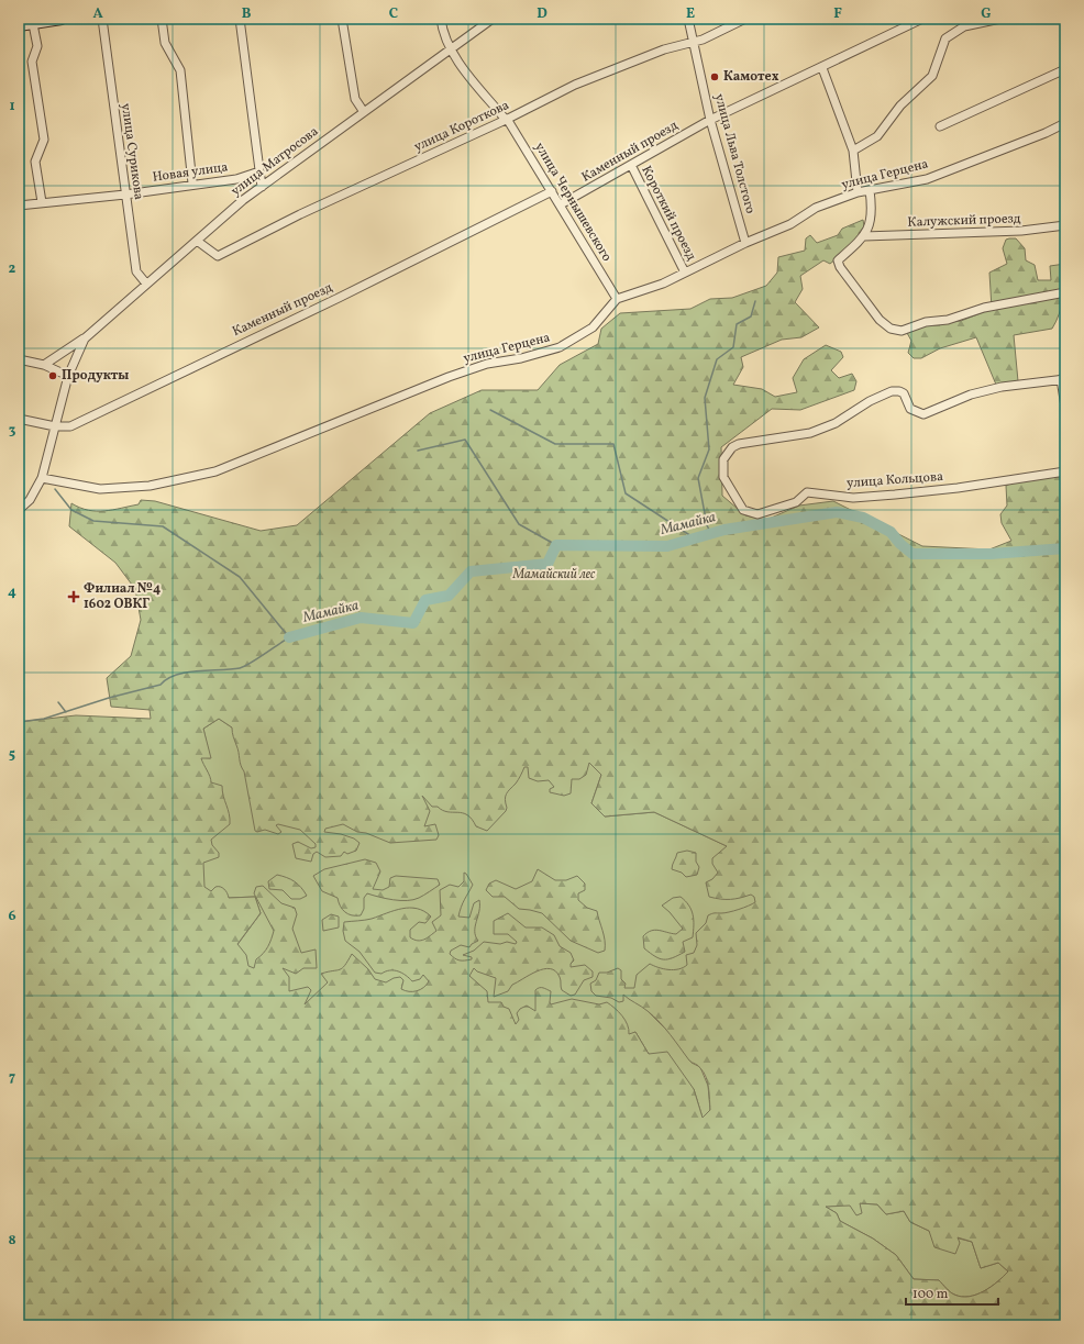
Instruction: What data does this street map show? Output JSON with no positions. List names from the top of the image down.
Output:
{
  "streets": {
    "street": [
      "улица Короткова",
      "улица Сурикова",
      "Каменный проезд",
      "улица Льва Толстого",
      "улица Матросова",
      "Новая улица",
      "улица Герцена",
      "улица Чернышевского",
      "Короткий проезд",
      "Калужский проезд",
      "улица Кольцова"
    ]
  },
  "crossings": [
    ["улица Короткова", "улица Льва Толстого"],
    ["улица Короткова", "улица Матросова"],
    ["улица Короткова", "улица Чернышевского"],
    ["улица Сурикова", "улица Матросова"],
    ["улица Сурикова", "Новая улица"],
    ["Каменный проезд", "улица Льва Толстого"],
    ["Каменный проезд", "улица Матросова"],
    ["Каменный проезд", "улица Чернышевского"],
    ["Каменный проезд", "Короткий проезд"],
    ["улица Льва Толстого", "улица Герцена"],
    ["улица Матросова", "улица Герцена"],
    ["улица Матросова", "улица Чернышевского"],
    ["улица Герцена", "улица Чернышевского"],
    ["улица Герцена", "Короткий проезд"]
  ],
  "water": ["Мамайка"],
  "parks": ["Мамайский лес"],
  "places": {
    "other": ["Камотех", "Продукты"],
    "health": ["Филиал №4 1602 ОВКГ"]
  },
  "scale_bar": "100 m",
  "grid": {
    "columns": [
      "A",
      "B",
      "C",
      "D",
      "E",
      "F",
      "G"
    ],
    "rows": [
      "1",
      "2",
      "3",
      "4",
      "5",
      "6",
      "7",
      "8"
    ]
  }
}
